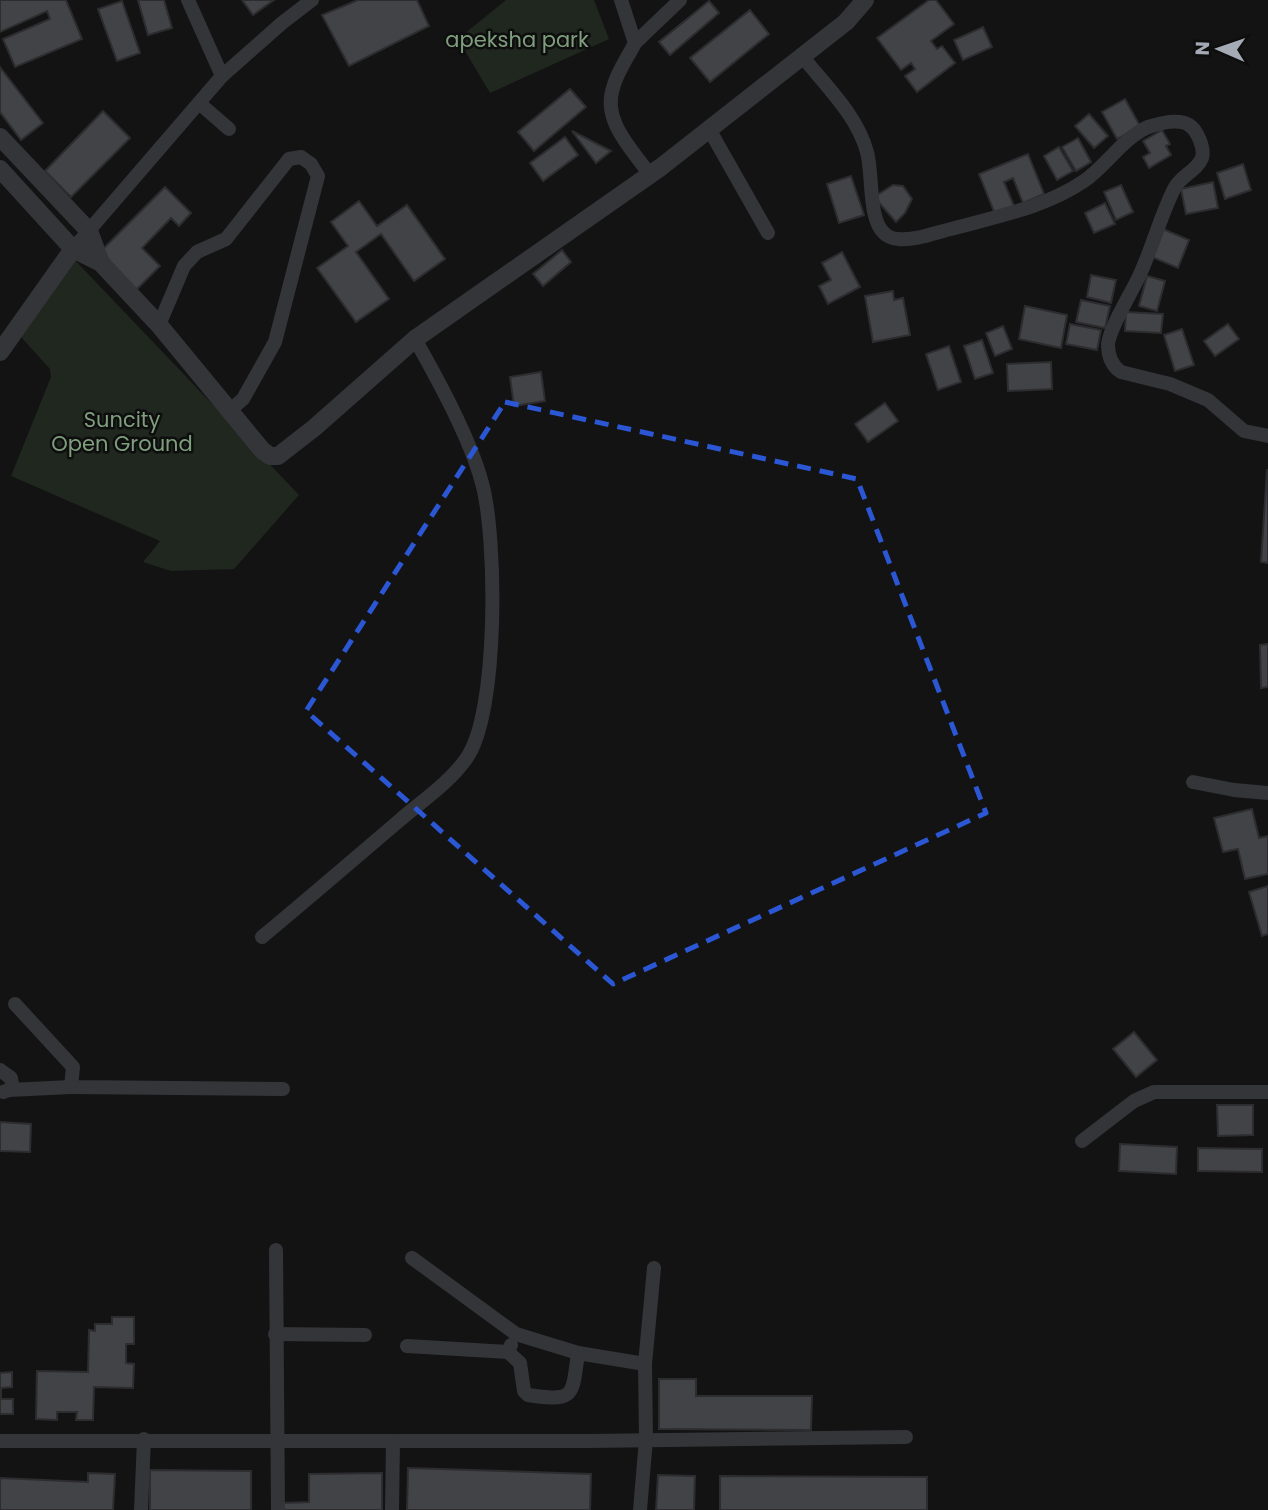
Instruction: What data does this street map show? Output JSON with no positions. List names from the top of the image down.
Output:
{
  "parks": ["apeksha park", "Suncity Open Ground"],
  "north": "left"
}
